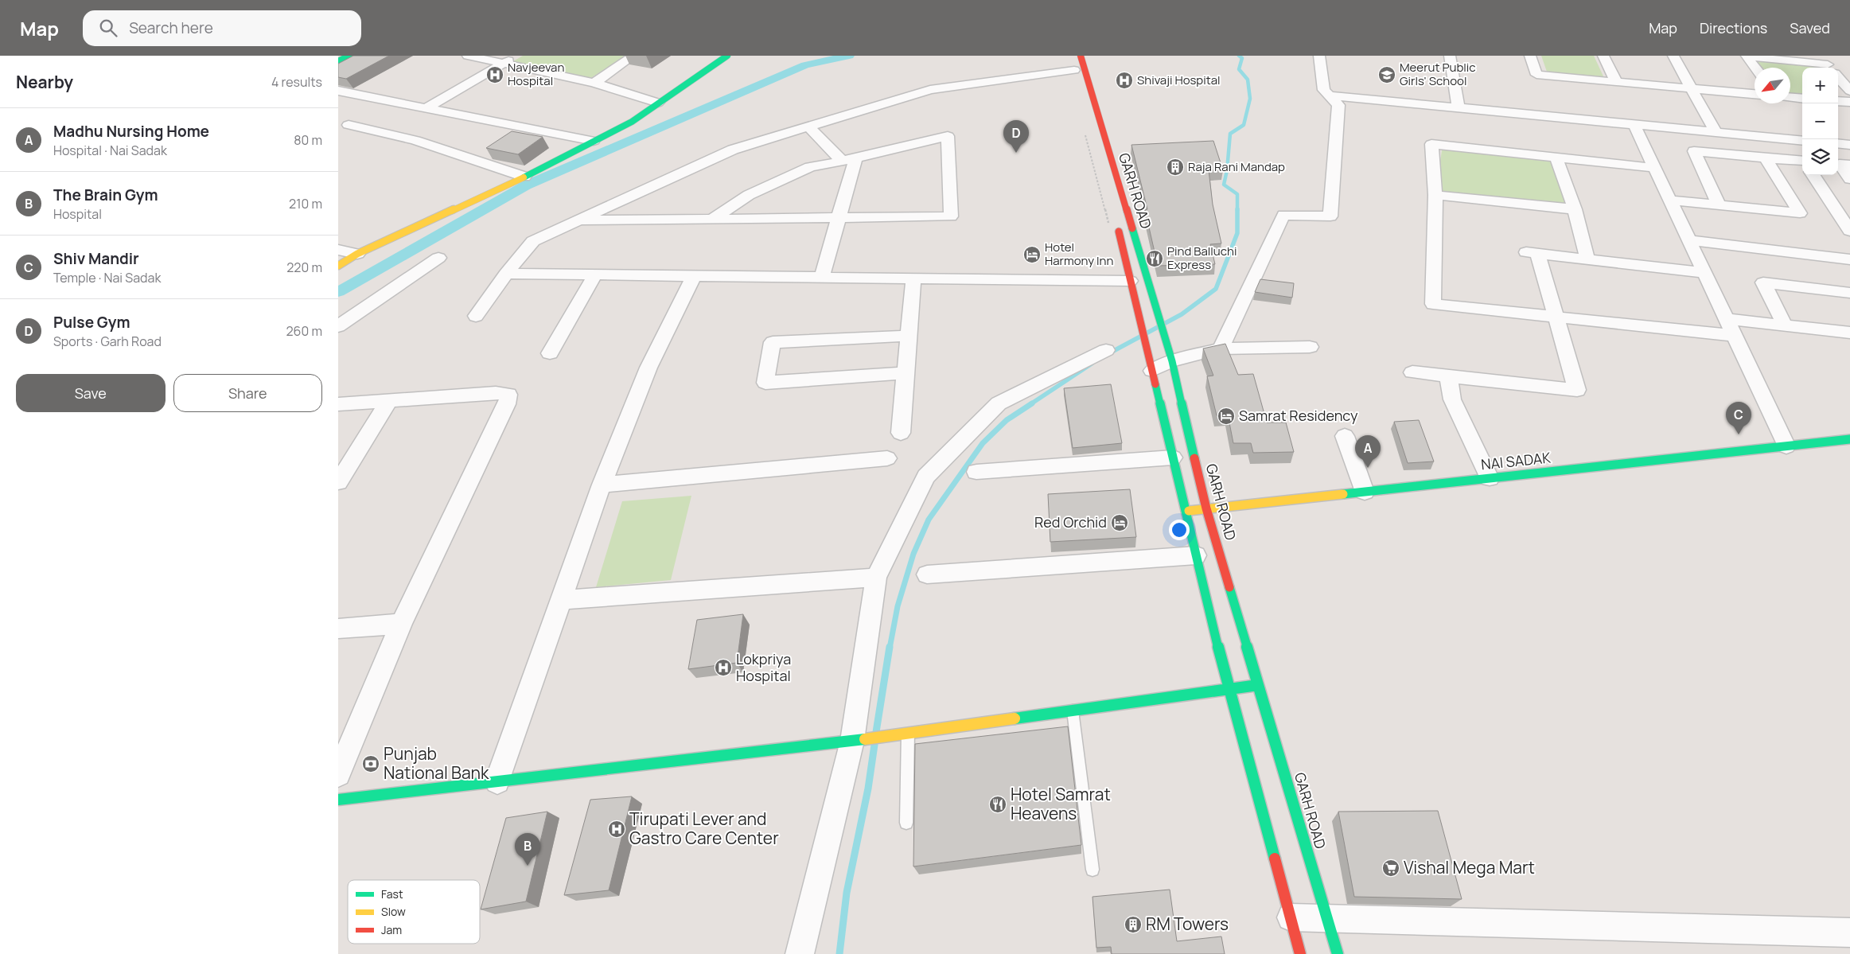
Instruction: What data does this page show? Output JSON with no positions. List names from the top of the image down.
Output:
{
  "streets": {
    "main road": ["GARH ROAD", "NAI SADAK"]
  },
  "crossings": [
    ["GARH ROAD", "NAI SADAK"]
  ],
  "places": {
    "hospital": [
      "Navjeevan Hospital",
      "Shivaji Hospital",
      "Lokpriya Hospital",
      "Tirupati Lever and Gastro Care Center"
    ],
    "school or university": ["Meerut Public Girls' School"],
    "building": ["Raja Rani Mandap", "RM Towers"],
    "hotel": ["Hotel Harmony Inn", "Samrat Residency", "Red Orchid"],
    "restaurant": ["Pind Balluchi Express", "Hotel Samrat Heavens"],
    "bank": ["Punjab National Bank"],
    "supermarket": ["Vishal Mega Mart"]
  },
  "legend": ["Fast", "Slow", "Jam"],
  "north": "bottom left",
  "page": {
    "header": "Map",
    "search": "Search here",
    "nav": ["Map", "Directions", "Saved"],
    "heading": ["Nearby", "4 results"],
    "map_buttons": ["+", "−"],
    "list": [
      {
        "mark": "A",
        "name": "Madhu Nursing Home",
        "note": "Hospital · Nai Sadak",
        "value": "80 m"
      },
      {
        "mark": "B",
        "name": "The Brain Gym",
        "note": "Hospital",
        "value": "210 m"
      },
      {
        "mark": "C",
        "name": "Shiv Mandir",
        "note": "Temple · Nai Sadak",
        "value": "220 m"
      },
      {
        "mark": "D",
        "name": "Pulse Gym",
        "note": "Sports · Garh Road",
        "value": "260 m"
      }
    ],
    "pins": [
      "D",
      "C",
      "A",
      "B"
    ],
    "buttons": ["Save", "Share"]
  }
}
